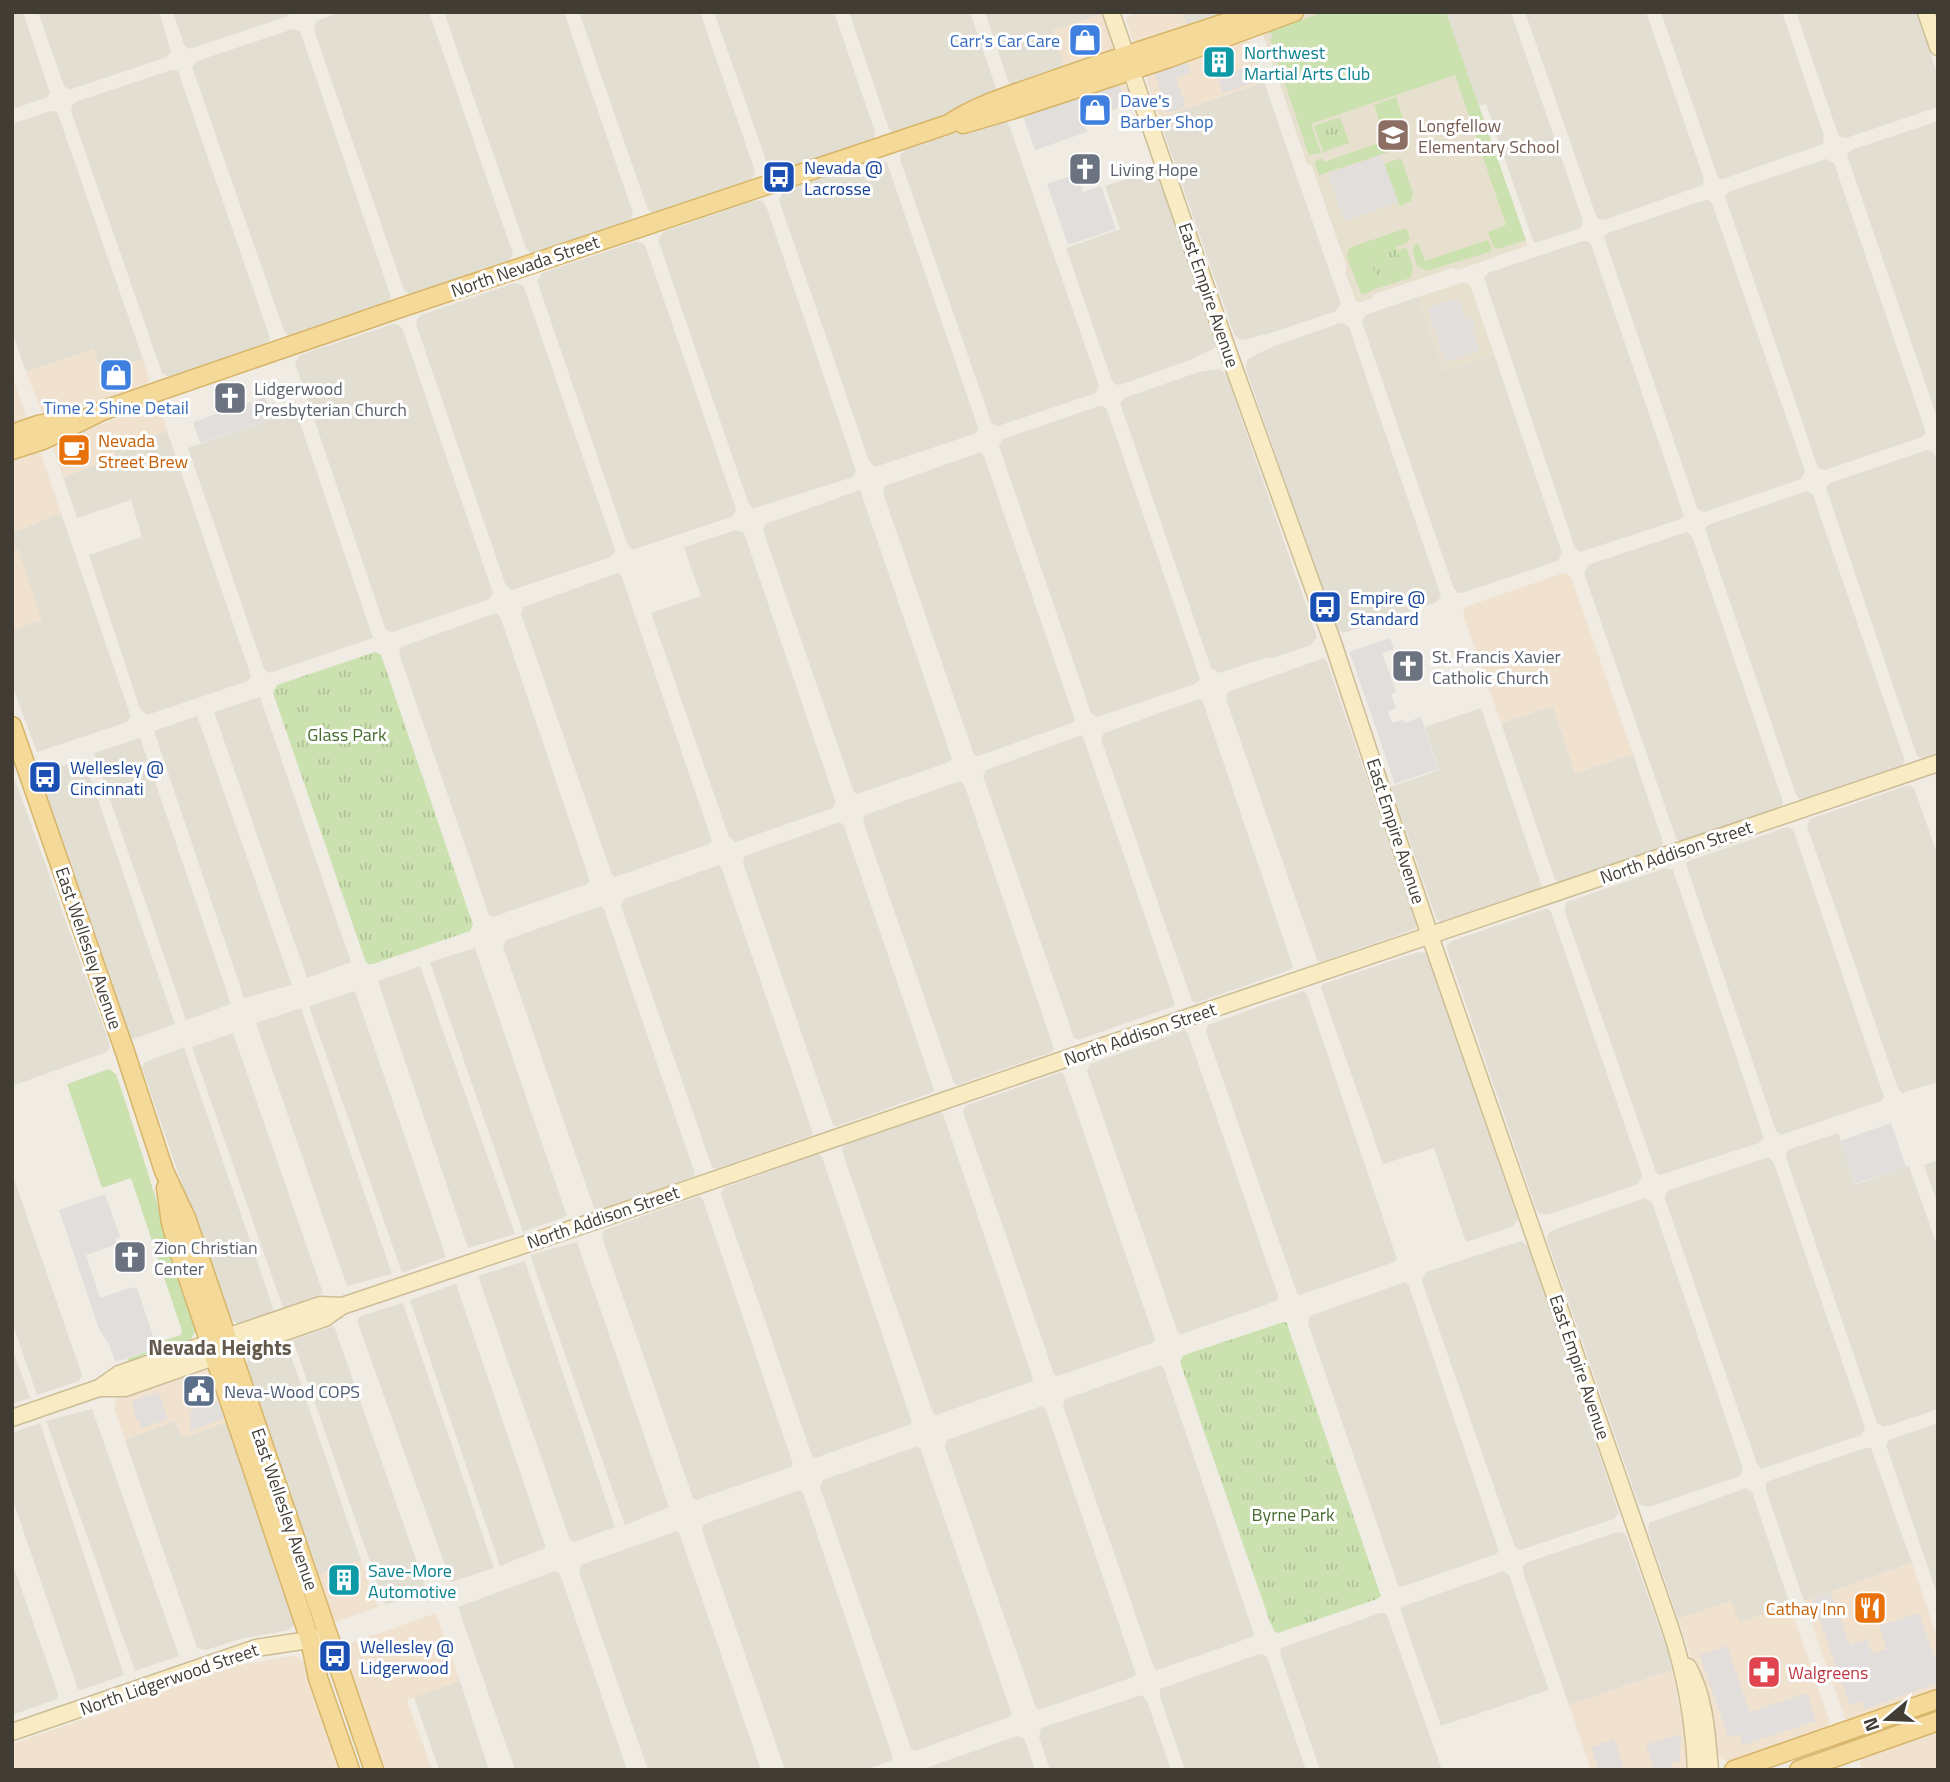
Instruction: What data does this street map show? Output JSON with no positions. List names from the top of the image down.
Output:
{
  "streets": {
    "main road": ["North Nevada Street", "East Wellesley Avenue"],
    "street": ["East Empire Avenue", "North Addison Street", "North Lidgerwood Street"]
  },
  "crossings": [
    ["North Nevada Street", "East Empire Avenue"],
    ["East Empire Avenue", "North Addison Street"],
    ["North Addison Street", "East Wellesley Avenue"],
    ["East Wellesley Avenue", "North Lidgerwood Street"]
  ],
  "districts": ["Nevada Heights"],
  "parks": ["Glass Park", "Byrne Park"],
  "places": {
    "shop": ["Carr's Car Care", "Dave's Barber Shop", "Time 2 Shine Detail"],
    "building": ["Northwest Martial Arts Club", "Save-More Automotive"],
    "school or university": ["Longfellow Elementary School"],
    "church": [
      "Living Hope",
      "Lidgerwood Presbyterian Church",
      "St. Francis Xavier Catholic Church",
      "Zion Christian Center"
    ],
    "bus stop": [
      "Nevada @ Lacrosse",
      "Empire @ Standard",
      "Wellesley @ Cincinnati",
      "Wellesley @ Lidgerwood"
    ],
    "cafe": ["Nevada Street Brew"],
    "public building": ["Neva-Wood COPS"],
    "restaurant": ["Cathay Inn"],
    "pharmacy": ["Walgreens"]
  },
  "north": "left"
}
